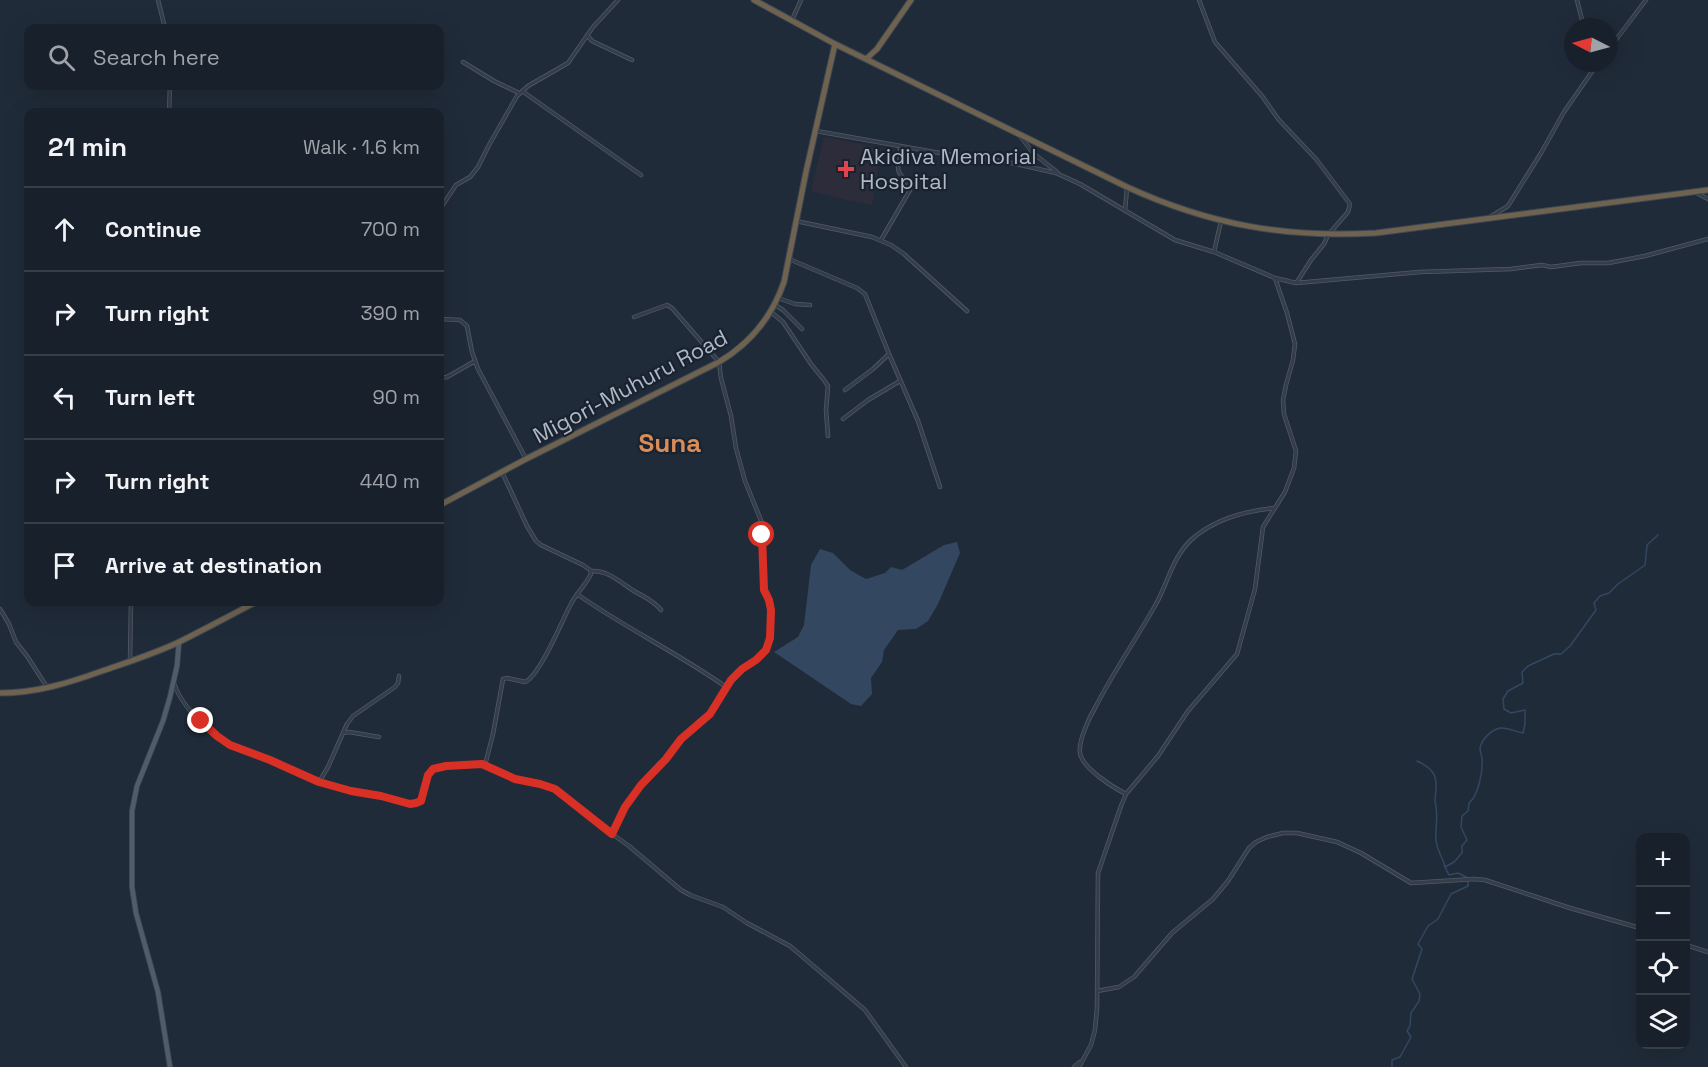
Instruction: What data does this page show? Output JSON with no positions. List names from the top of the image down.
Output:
{
  "streets": {
    "highway": ["Migori-Muhuru Road"]
  },
  "districts": ["Suna"],
  "places": {
    "health": ["Akidiva Memorial Hospital"]
  },
  "north": "left",
  "page": {
    "search": "Search here",
    "heading": ["21 min", "Walk · 1.6 km"],
    "list": [
      ["Continue", "700 m"],
      ["Turn right", "390 m"],
      ["Turn left", "90 m"],
      ["Turn right", "440 m"],
      "Arrive at destination"
    ],
    "map_buttons": ["+", "−"]
  }
}
